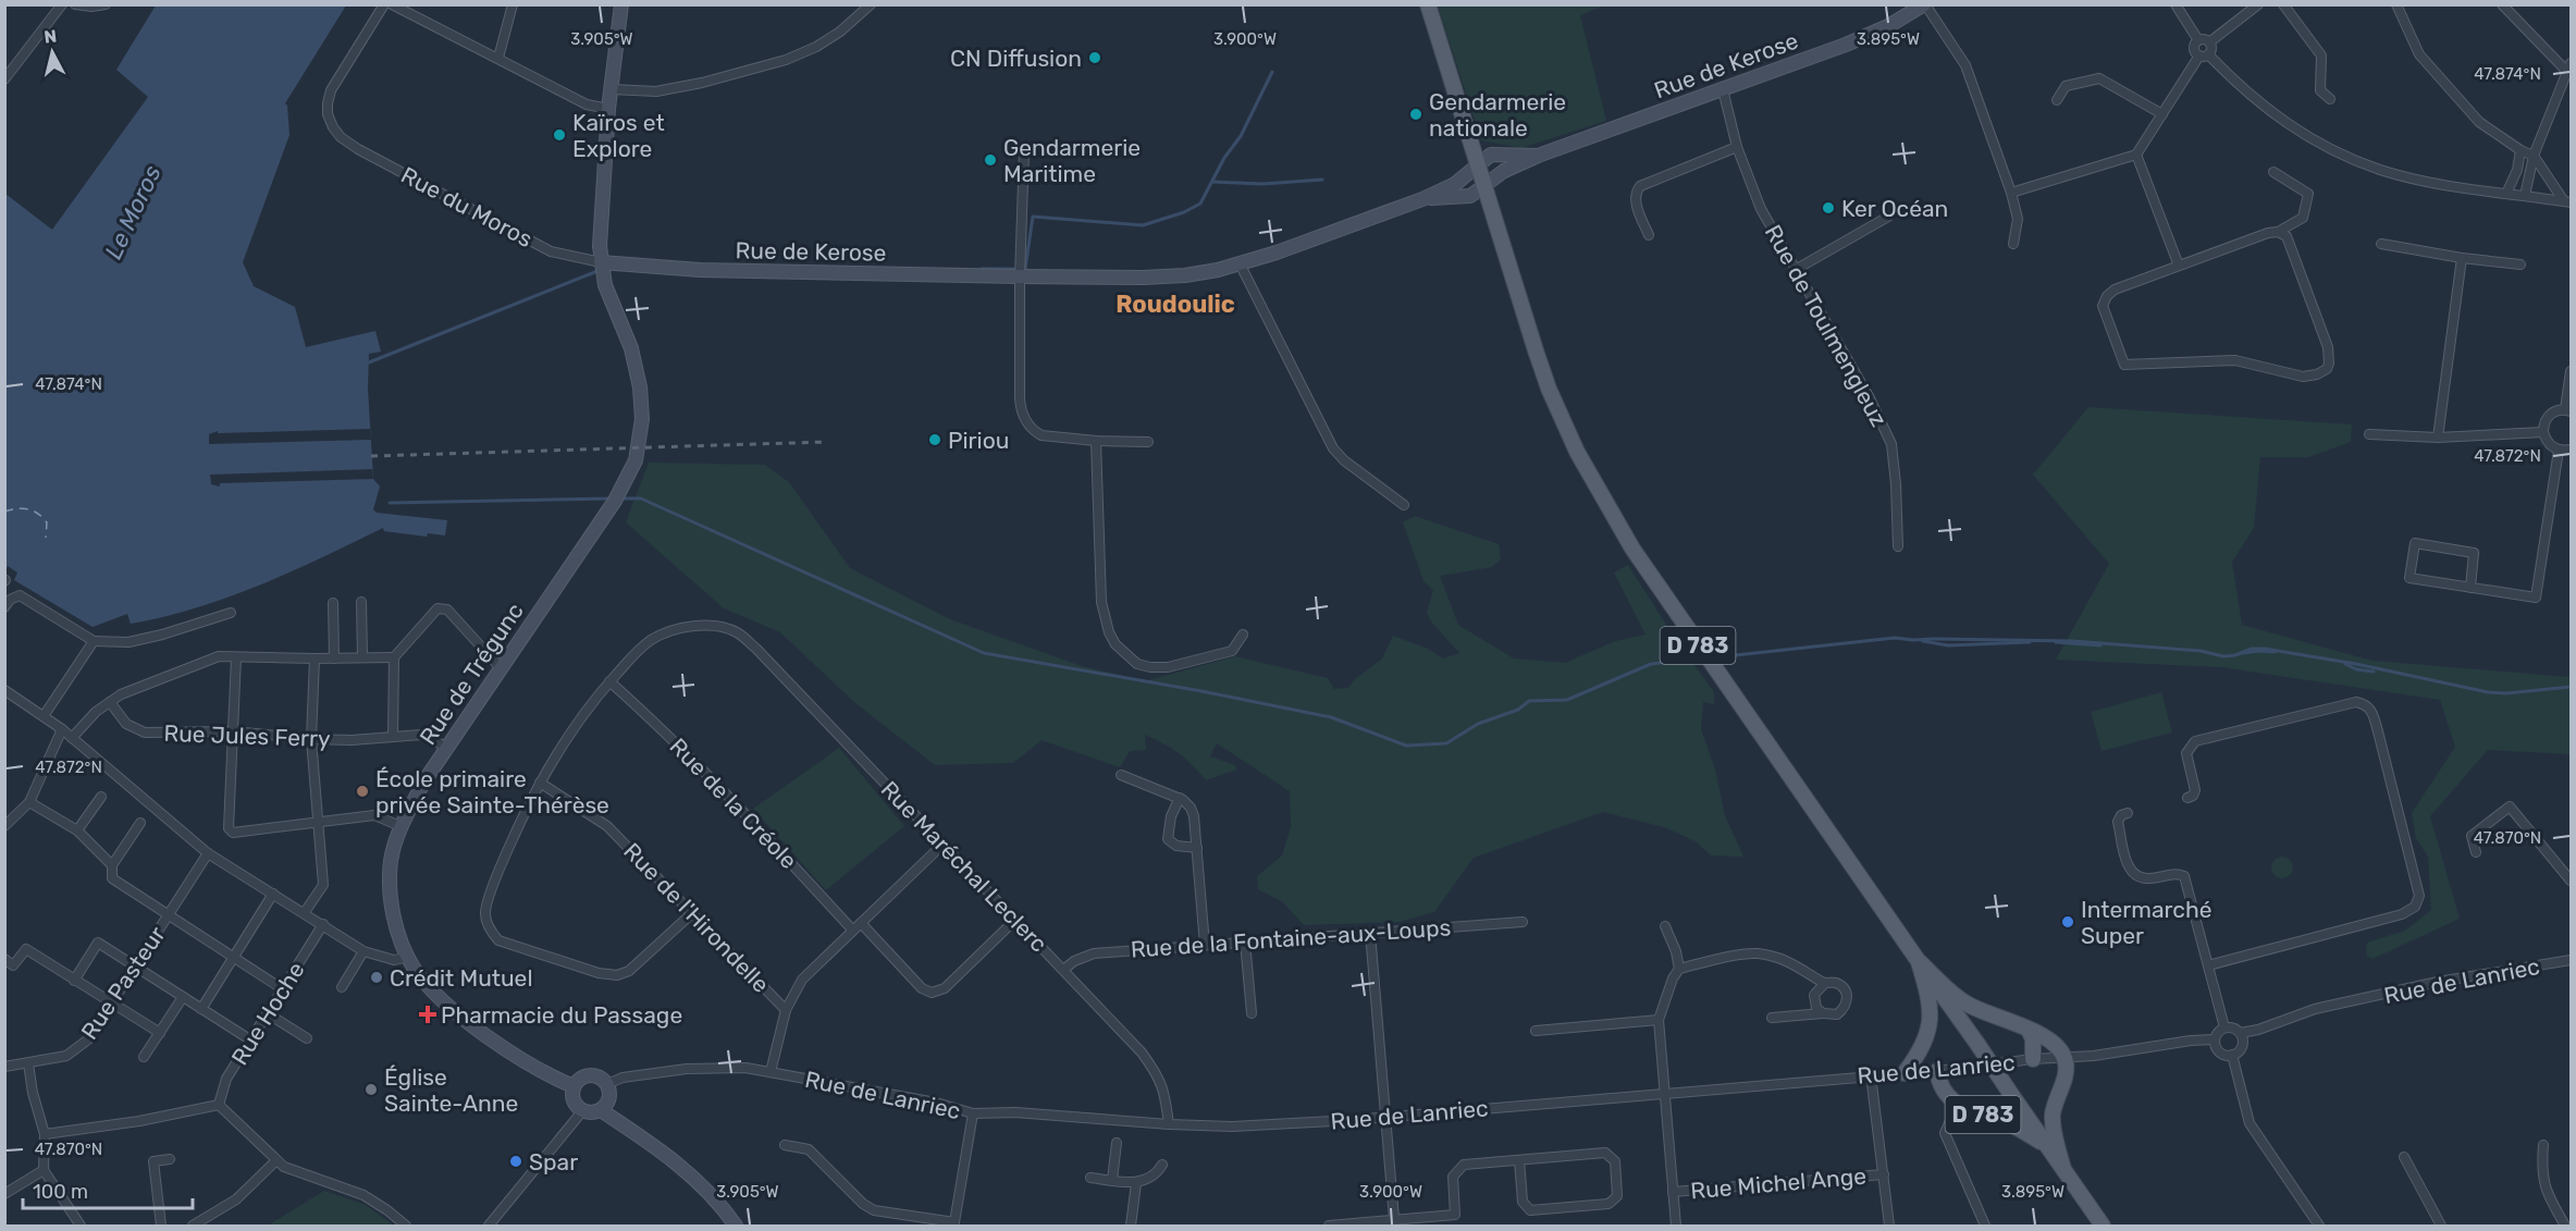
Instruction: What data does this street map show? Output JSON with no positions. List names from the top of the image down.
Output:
{
  "streets": {
    "main road": ["Rue de Kerose", "D 783", "Rue de Trégunc"],
    "street": [
      "Rue du Moros",
      "Rue de Toulmengleuz",
      "Rue Jules Ferry",
      "Rue de la Créole",
      "Rue Maréchal Leclerc",
      "Rue de l'Hirondelle",
      "Rue de la Fontaine-aux-Loups",
      "Rue de Lanriec",
      "Rue Pasteur",
      "Rue Hoche",
      "Rue Michel Ange"
    ]
  },
  "crossings": [
    ["Rue de Kerose", "Rue du Moros"],
    ["Rue de Kerose", "Rue de Toulmengleuz"],
    ["Rue de Kerose", "D 783"],
    ["Rue de Kerose", "Rue de Trégunc"],
    ["Rue du Moros", "Rue de Trégunc"],
    ["D 783", "Rue de Lanriec"],
    ["Rue de Trégunc", "Rue Jules Ferry"],
    ["Rue de Trégunc", "Rue de Lanriec"],
    ["Rue de la Créole", "Rue Maréchal Leclerc"],
    ["Rue Maréchal Leclerc", "Rue de la Fontaine-aux-Loups"],
    ["Rue Maréchal Leclerc", "Rue de Lanriec"]
  ],
  "districts": ["Roudoulic"],
  "water": ["Le Moros"],
  "places": {
    "other": [
      "CN Diffusion",
      "Gendarmerie nationale",
      "Kaïros et Explore",
      "Gendarmerie Maritime",
      "Ker Océan",
      "Piriou",
      "École primaire privée Sainte-Thérèse",
      "Intermarché Super",
      "Crédit Mutuel",
      "Église Sainte-Anne",
      "Spar"
    ],
    "health": ["Pharmacie du Passage"]
  },
  "scale_bar": "100 m",
  "north": "top",
  "coordinates": [
    "3.905°W",
    "3.900°W",
    "3.895°W",
    "47.874°N",
    "47.872°N",
    "47.870°N"
  ]
}
